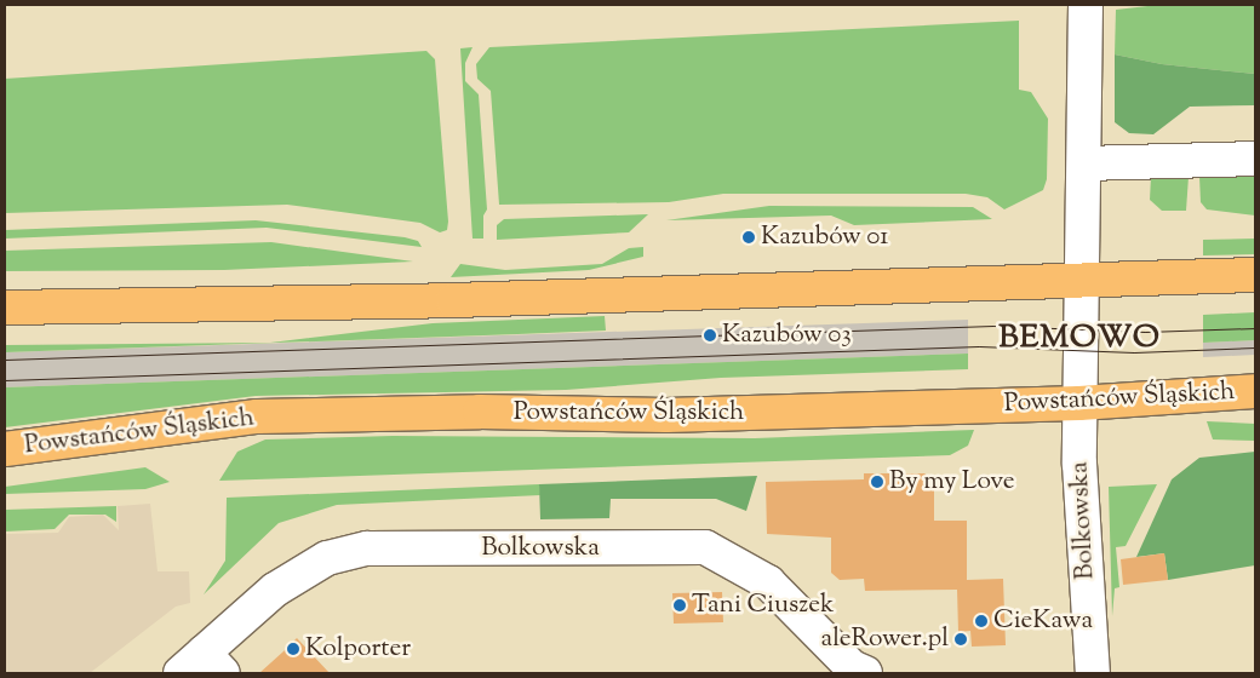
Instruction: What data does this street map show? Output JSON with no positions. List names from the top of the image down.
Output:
{
  "streets": {
    "main road": ["Powstańców Śląskich"],
    "street": ["Bolkowska"]
  },
  "crossings": [
    ["Powstańców Śląskich", "Bolkowska"]
  ],
  "districts": ["BEMOWO"],
  "places": [
    "Kazubów 01",
    "Kazubów 03",
    "By my Love",
    "Tani Ciuszek",
    "CieKawa",
    "aleRower.pl",
    "Kolporter"
  ]
}
